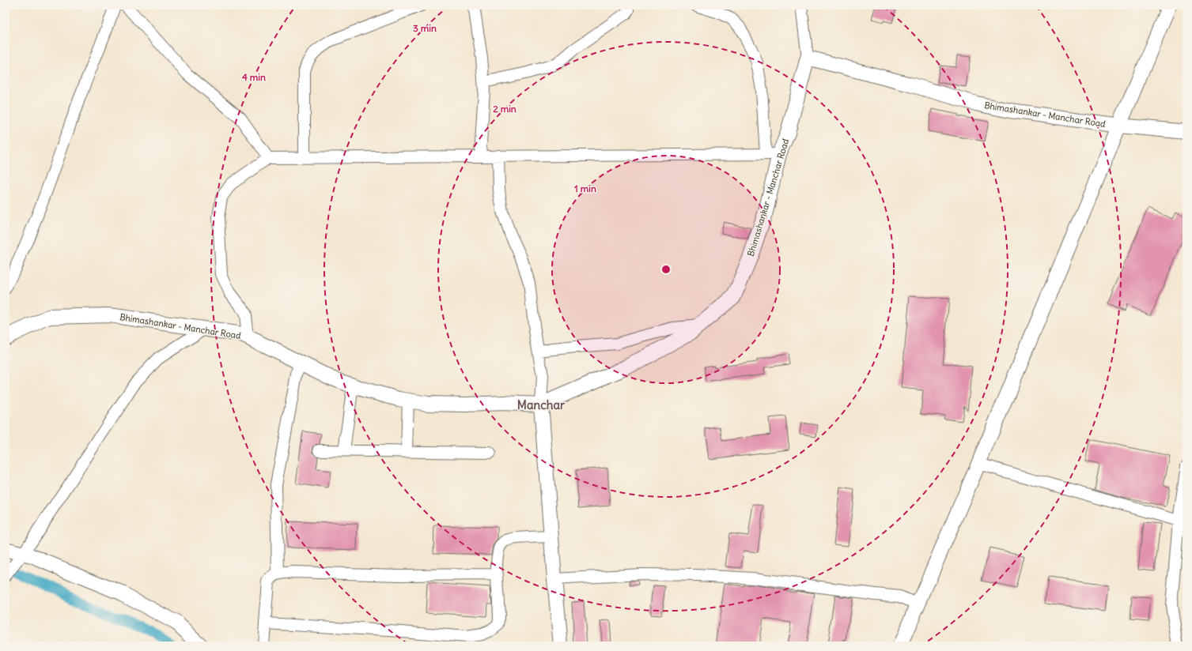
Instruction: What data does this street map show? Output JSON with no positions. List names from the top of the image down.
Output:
{
  "streets": {
    "main road": ["Bhimashankar - Manchar Road"]
  },
  "districts": ["Manchar"],
  "rings": [
    "3 min",
    "4 min",
    "2 min",
    "1 min"
  ]
}
